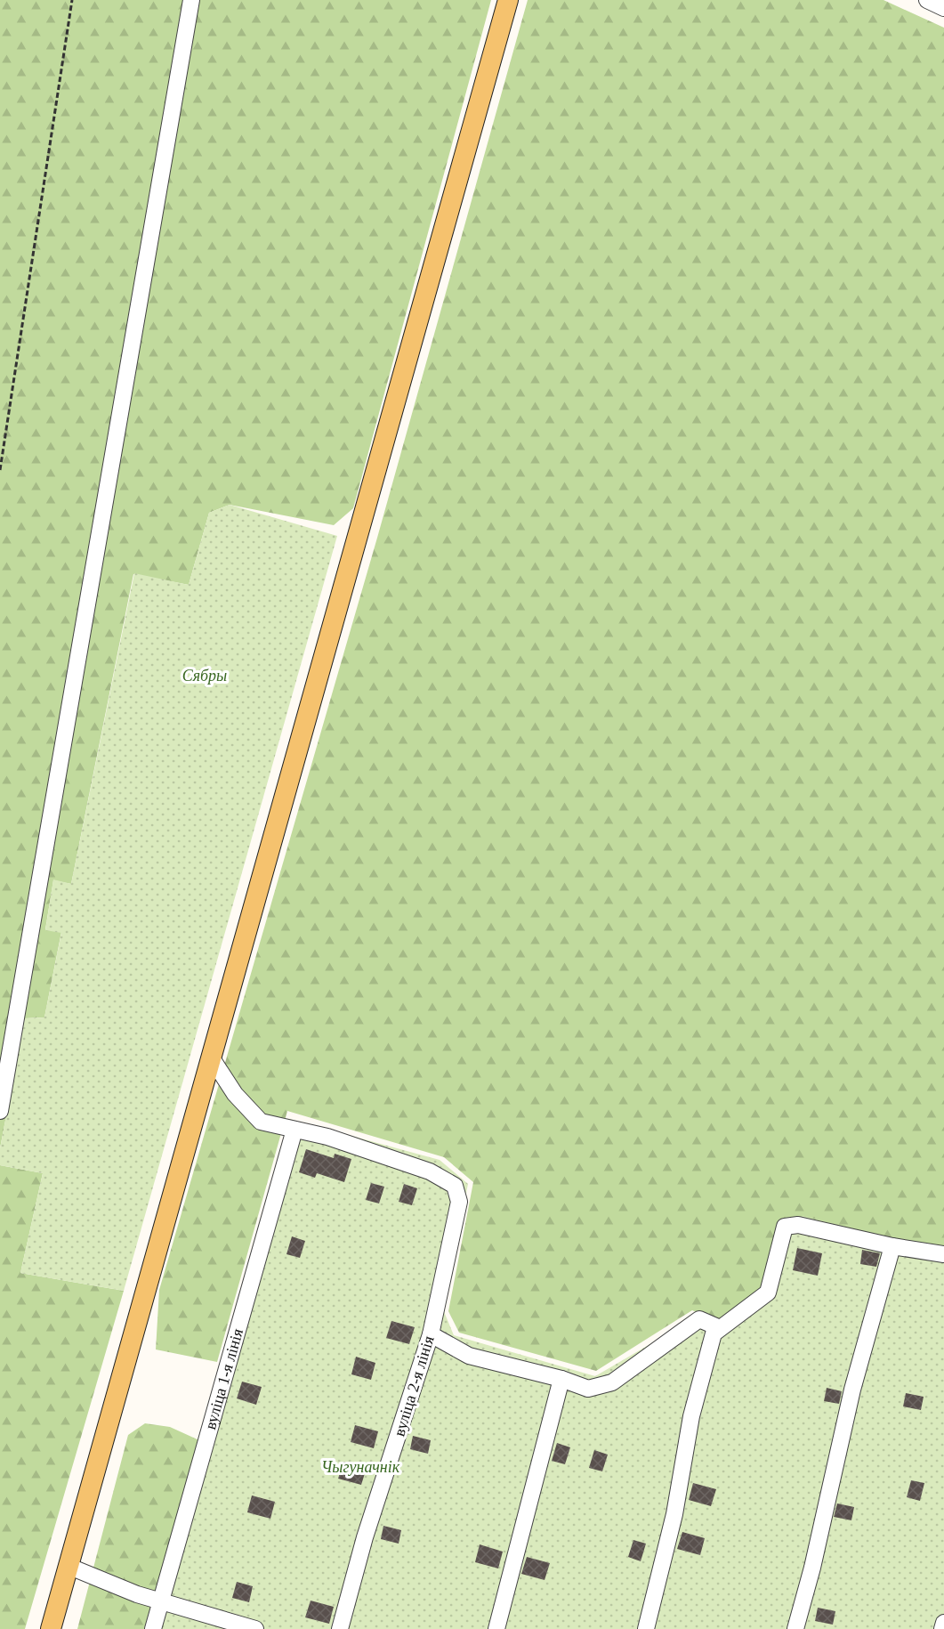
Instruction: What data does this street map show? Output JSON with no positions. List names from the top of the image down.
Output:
{
  "streets": {
    "street": ["вуліца 1-я лінія", "вуліца 2-я лінія"]
  },
  "crossings": [
    ["вуліца 1-я лінія", "вуліца 2-я лінія"]
  ],
  "parks": ["Сябры", "Чыгуначнік"]
}
